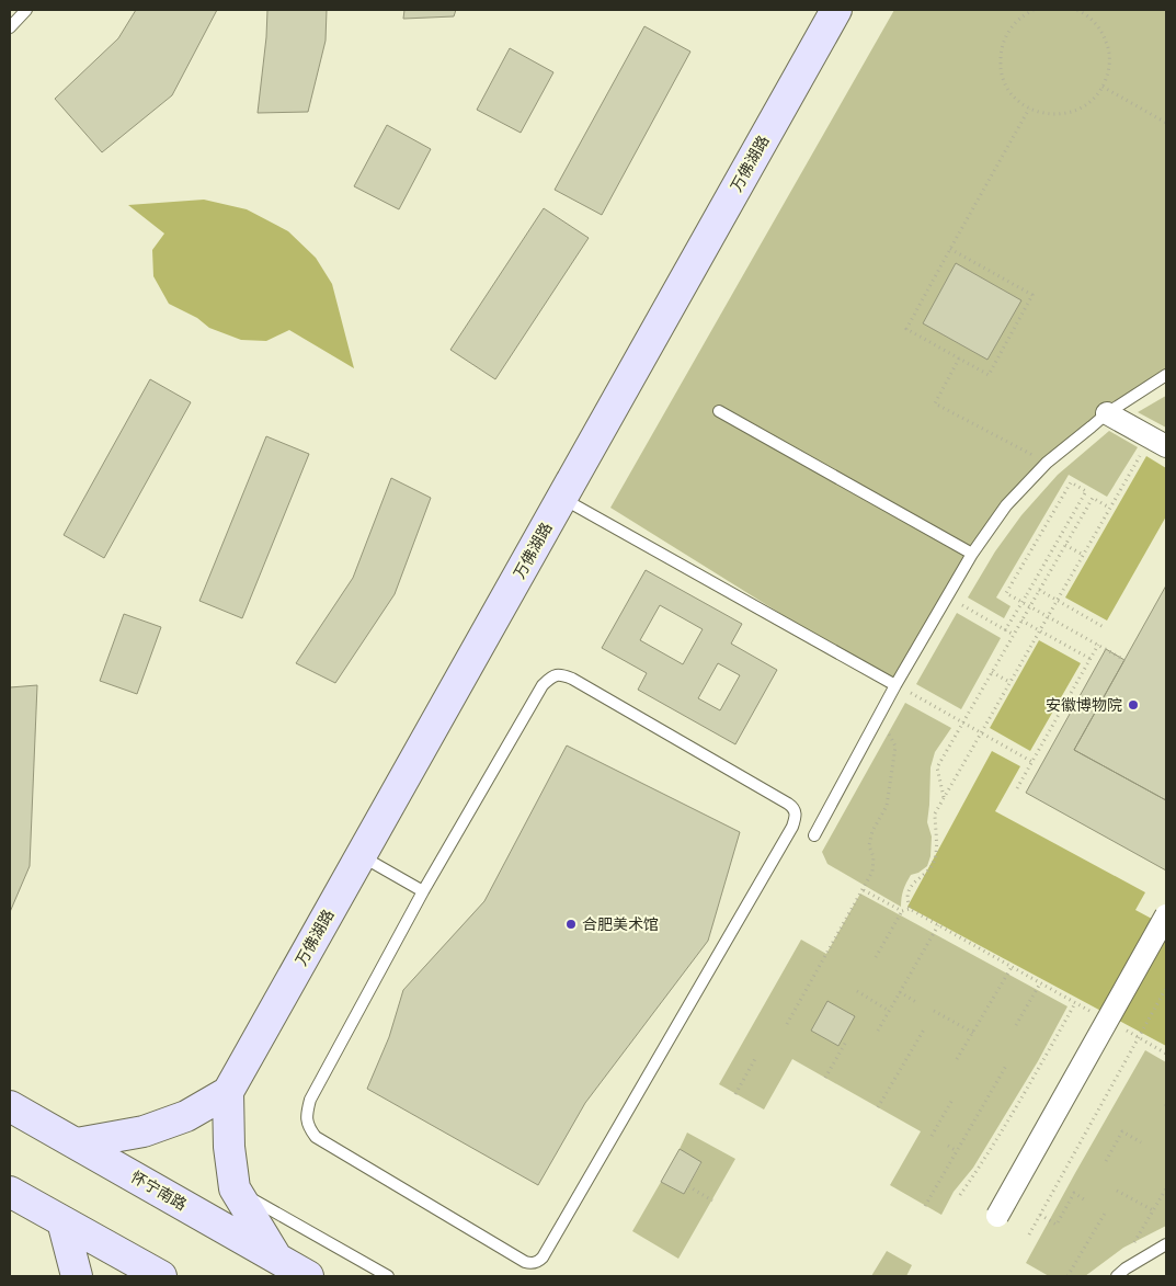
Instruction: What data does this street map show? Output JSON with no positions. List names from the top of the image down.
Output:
{
  "streets": {
    "street": ["万佛湖路", "怀宁南路"]
  },
  "places": ["安徽博物院", "合肥美术馆"]
}
